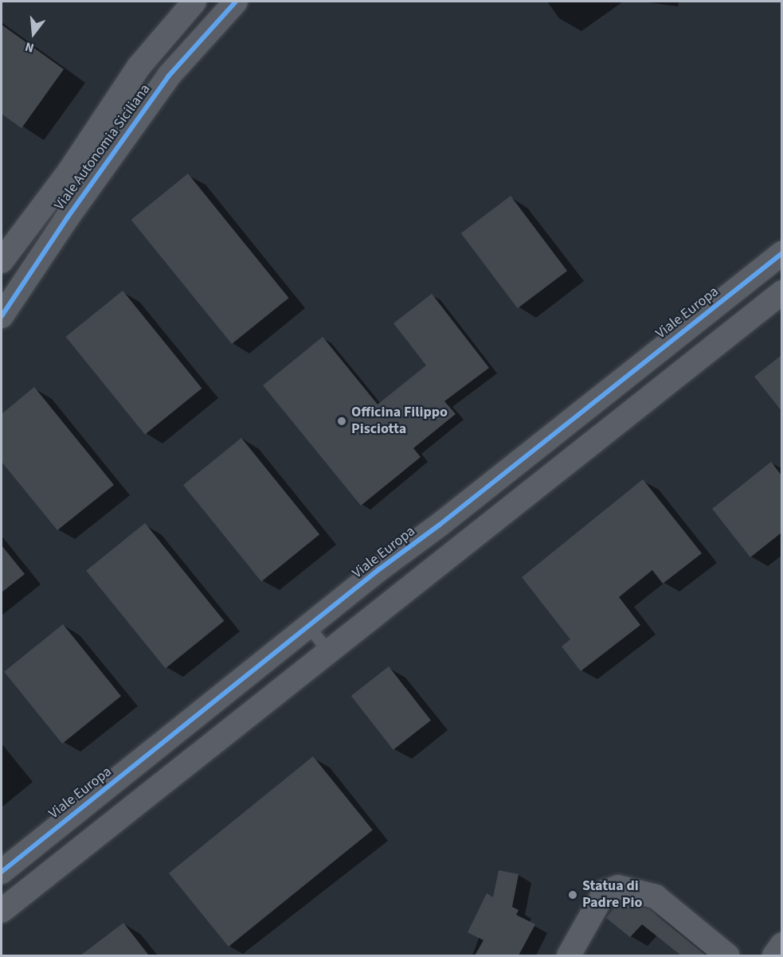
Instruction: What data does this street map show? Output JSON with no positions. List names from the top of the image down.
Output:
{
  "streets": {
    "street": ["Viale Autonomia Siciliana", "Viale Europa"]
  },
  "places": ["Officina Filippo Pisciotta", "Statua di Padre Pio"],
  "north": "bottom"
}
